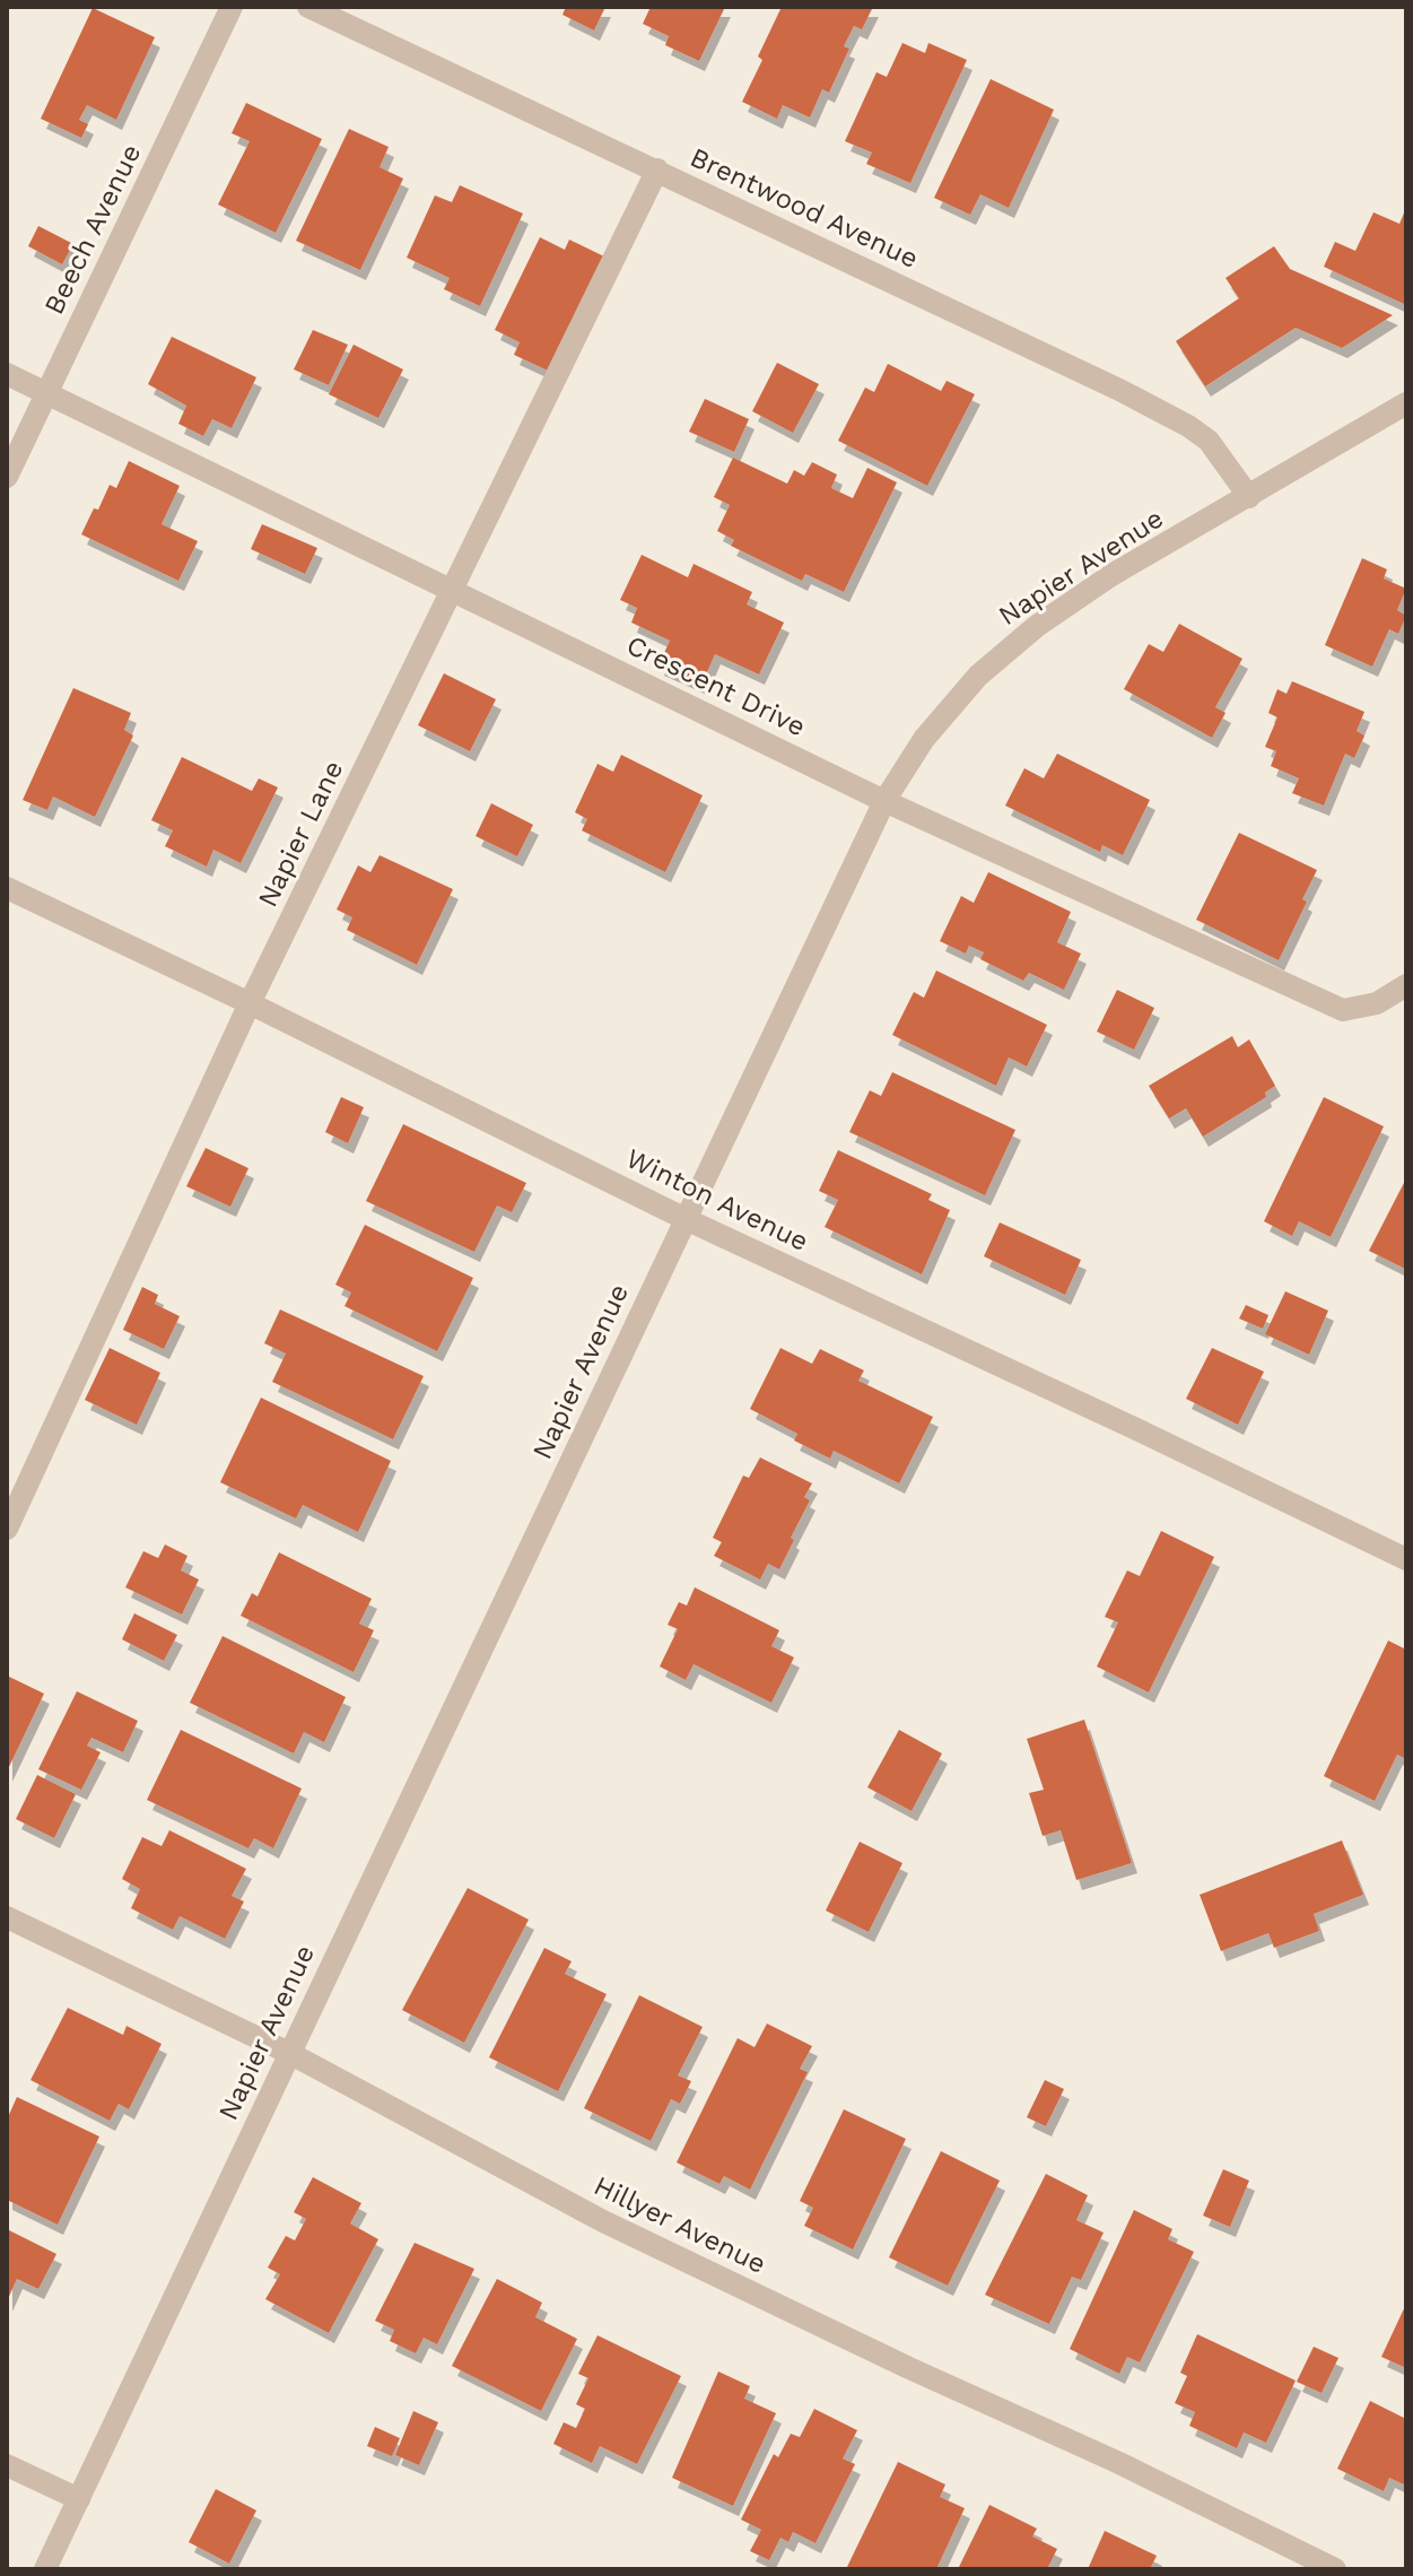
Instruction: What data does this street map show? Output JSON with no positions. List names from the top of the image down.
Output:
{
  "streets": {
    "street": [
      "Brentwood Avenue",
      "Beech Avenue",
      "Napier Avenue",
      "Crescent Drive",
      "Napier Lane",
      "Winton Avenue",
      "Hillyer Avenue"
    ]
  },
  "crossings": [
    ["Brentwood Avenue", "Napier Avenue"],
    ["Brentwood Avenue", "Napier Lane"],
    ["Beech Avenue", "Crescent Drive"],
    ["Napier Avenue", "Crescent Drive"],
    ["Napier Avenue", "Winton Avenue"],
    ["Napier Avenue", "Hillyer Avenue"],
    ["Crescent Drive", "Napier Lane"],
    ["Napier Lane", "Winton Avenue"]
  ]
}
